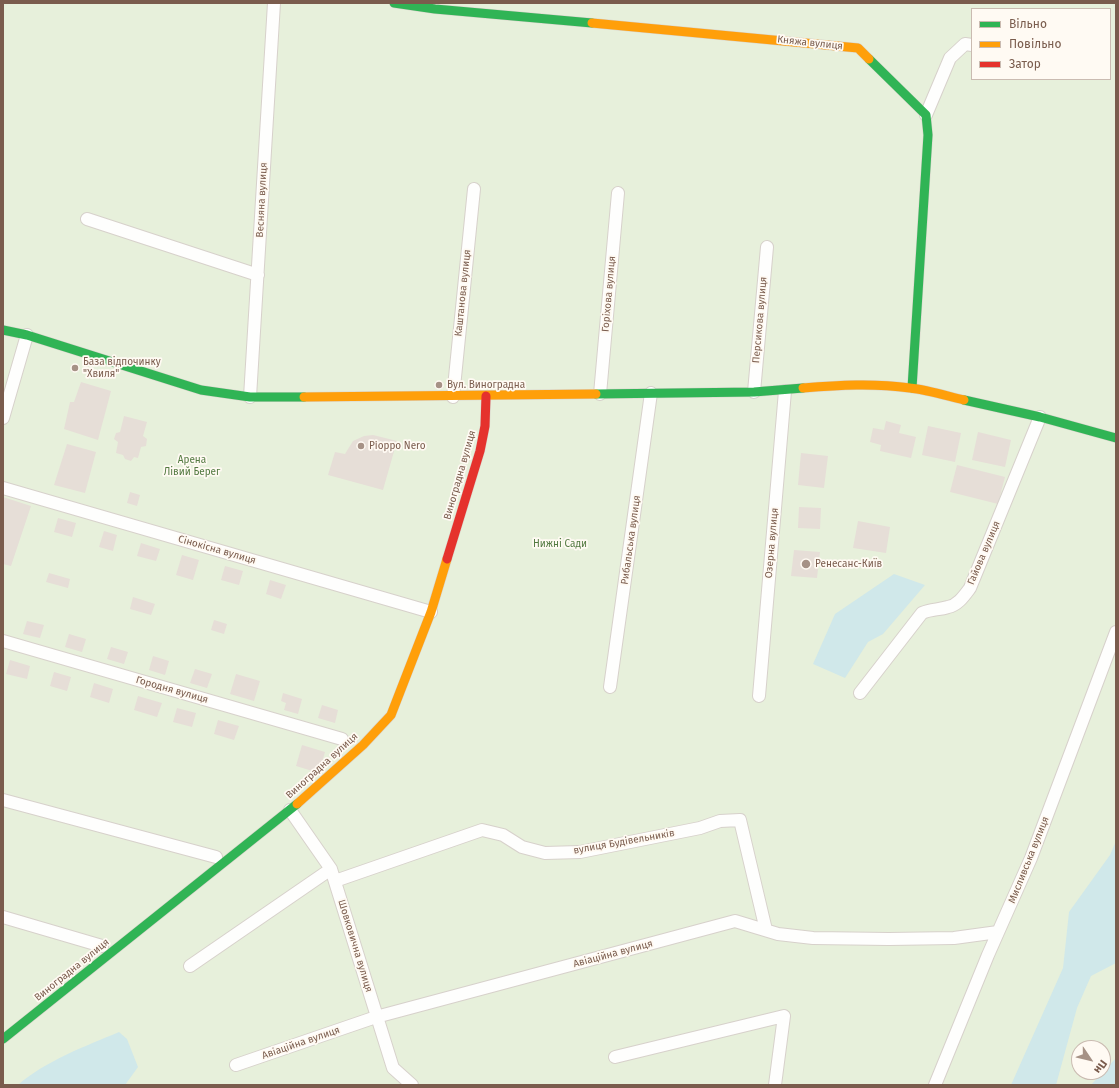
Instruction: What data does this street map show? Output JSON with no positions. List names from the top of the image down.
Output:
{
  "streets": {
    "street": [
      "Княжа вулиця",
      "Весняна вулиця",
      "Каштанова вулиця",
      "Горіхова вулиця",
      "Персикова вулиця",
      "Виноградна вулиця",
      "Рибальська вулиця",
      "Озерна вулиця",
      "Сінокісна вулиця",
      "Гайова вулиця",
      "Городня вулиця",
      "вулиця Будівельників",
      "Мисливська вулиця",
      "Шовковична вулиця",
      "Авіаційна вулиця"
    ]
  },
  "crossings": [
    ["Виноградна вулиця", "Сінокісна вулиця"],
    ["Виноградна вулиця", "Шовковична вулиця"],
    ["вулиця Будівельників", "Шовковична вулиця"],
    ["вулиця Будівельників", "Авіаційна вулиця"],
    ["Мисливська вулиця", "Авіаційна вулиця"],
    ["Шовковична вулиця", "Авіаційна вулиця"]
  ],
  "parks": ["Арена Лівий Берег", "Нижні Сади"],
  "places": [
    "База відпочинку \"Хвиля\"",
    "Вул. Виноградна",
    "Pioppo Nero",
    "Ренесанс-Київ"
  ],
  "legend": ["Вільно", "Повільно", "Затор"],
  "north": "bottom right"
}
